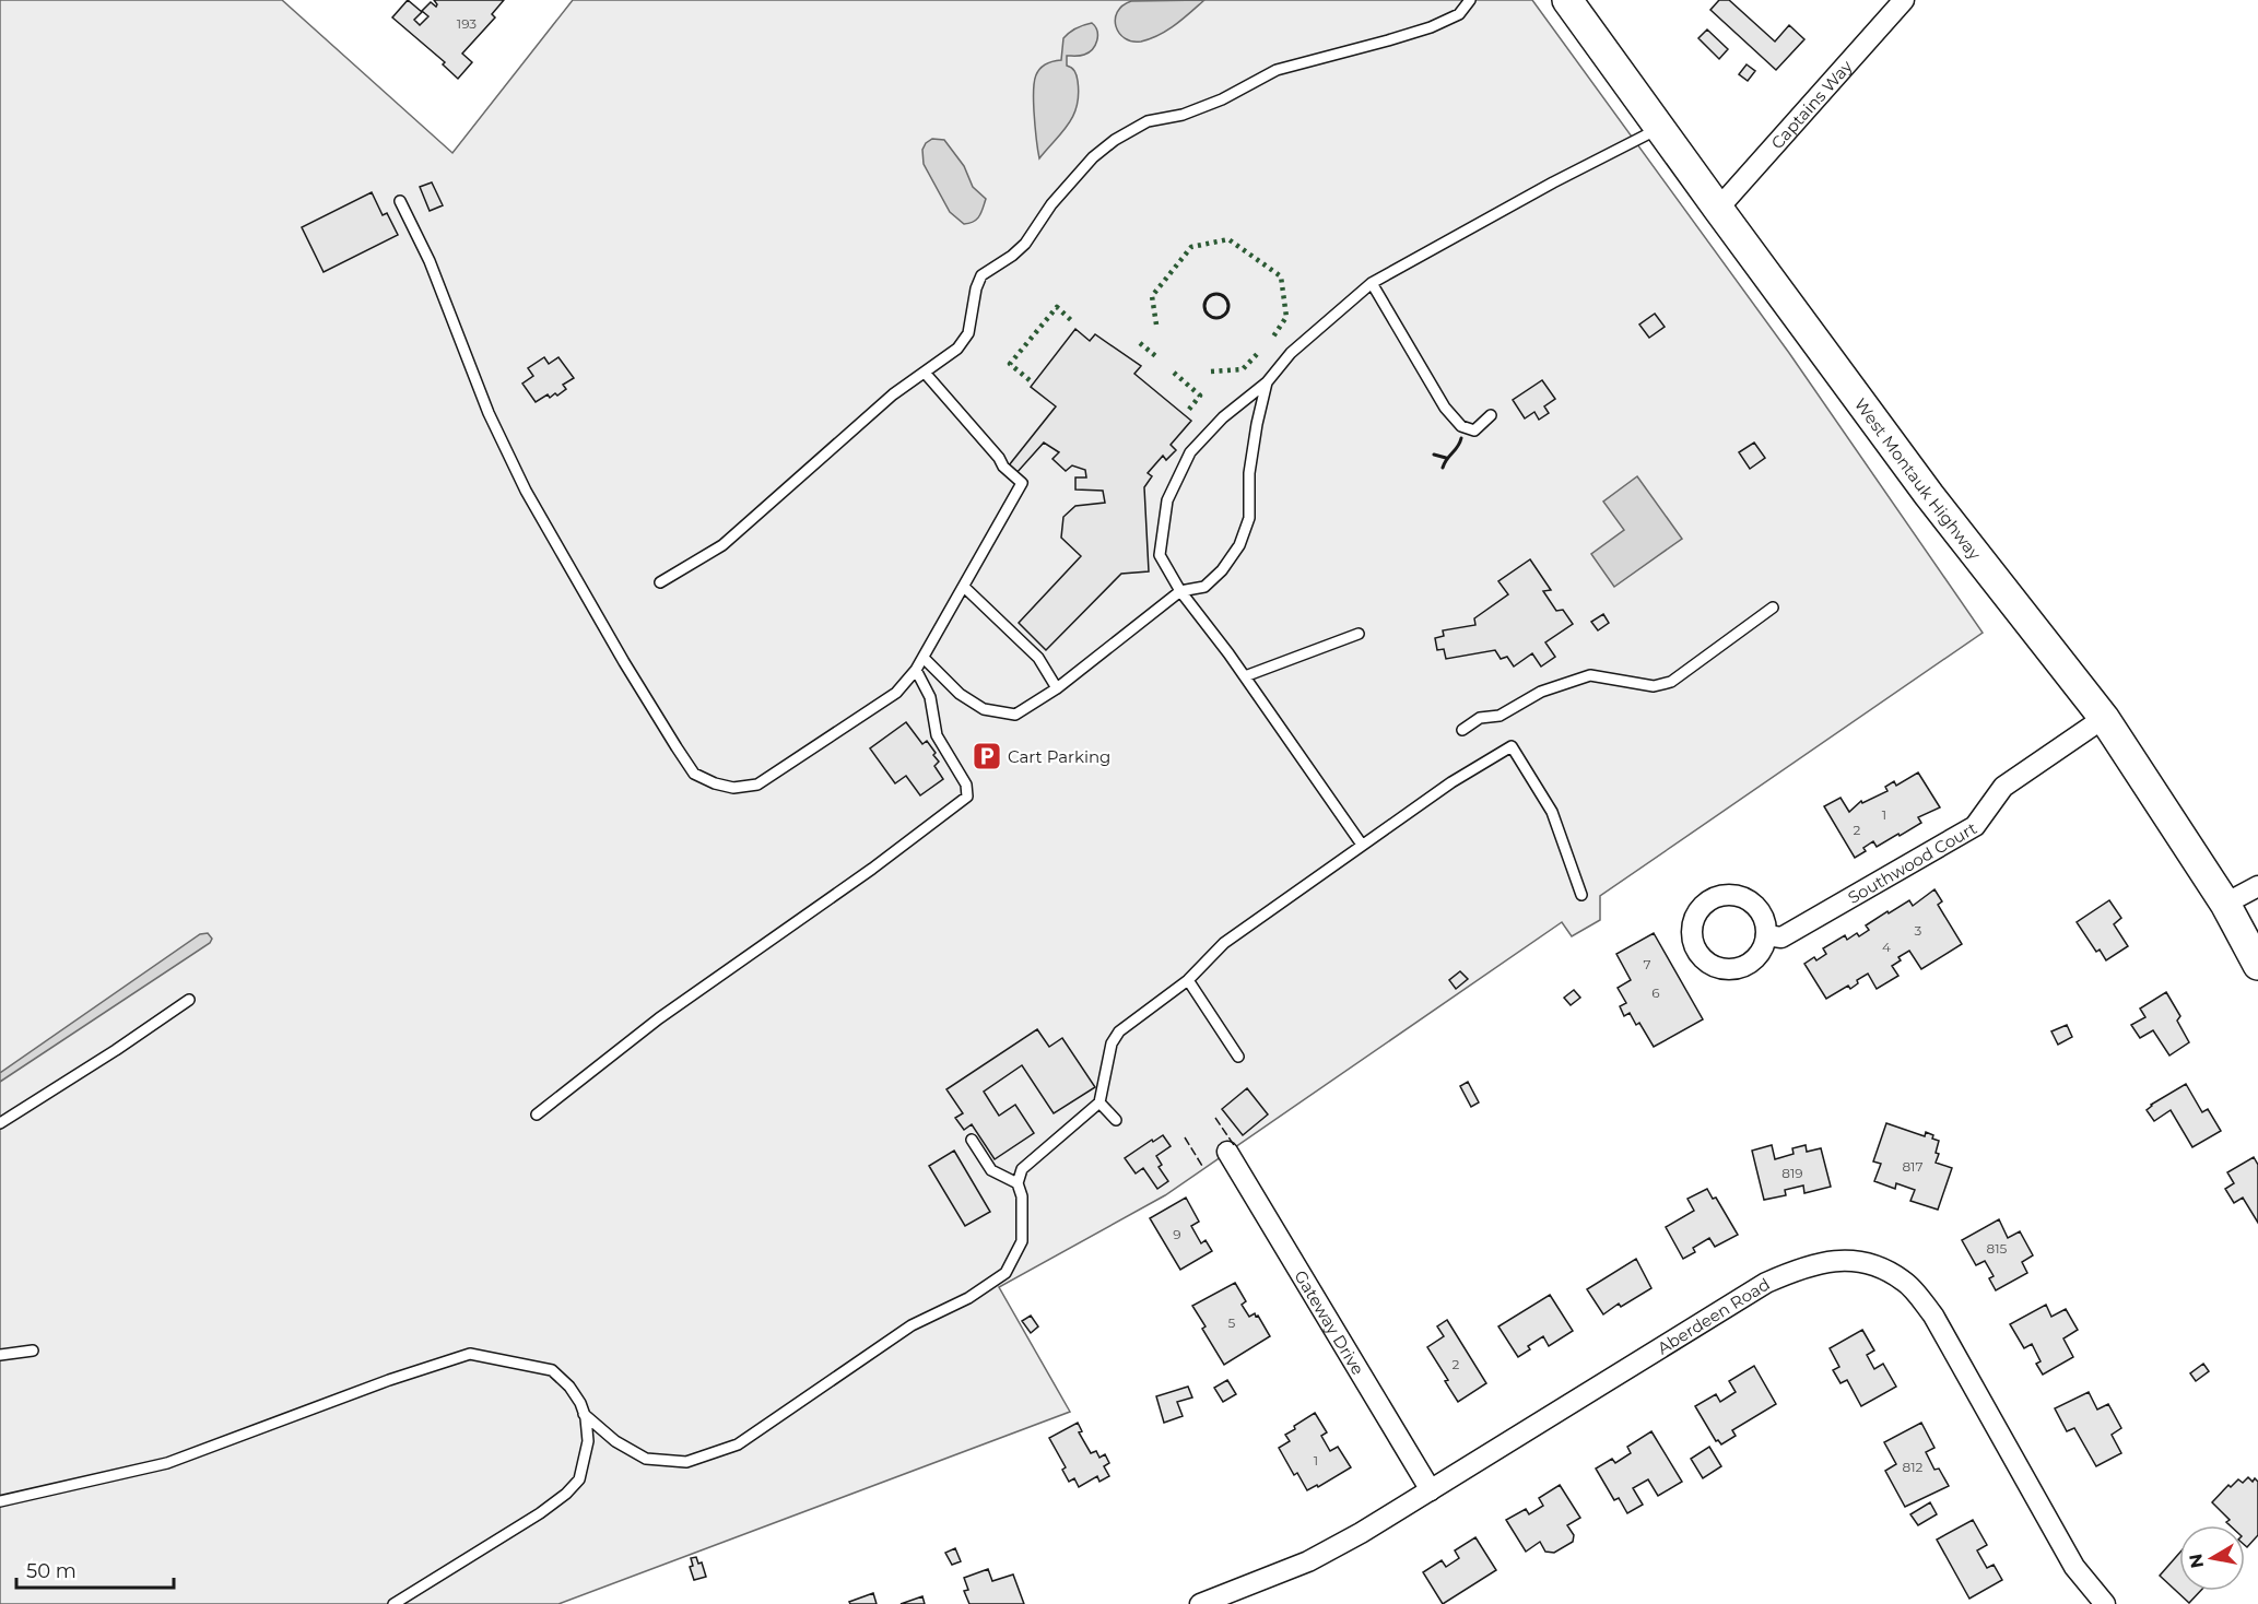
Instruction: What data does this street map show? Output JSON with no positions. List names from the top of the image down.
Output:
{
  "streets": {
    "main road": ["West Montauk Highway"],
    "street": [
      "Captains Way",
      "Southwood Court",
      "Aberdeen Road",
      "Gateway Drive"
    ]
  },
  "crossings": [
    ["Captains Way", "West Montauk Highway"],
    ["West Montauk Highway", "Southwood Court"],
    ["Aberdeen Road", "Gateway Drive"]
  ],
  "places": {
    "parking": ["Cart Parking"]
  },
  "house_numbers": [
    "193",
    "1",
    "2",
    "3",
    "4",
    "7",
    "6",
    "817",
    "819",
    "9",
    "815",
    "5",
    "2",
    "1",
    "812"
  ],
  "scale_bar": "50 m",
  "north": "left"
}
